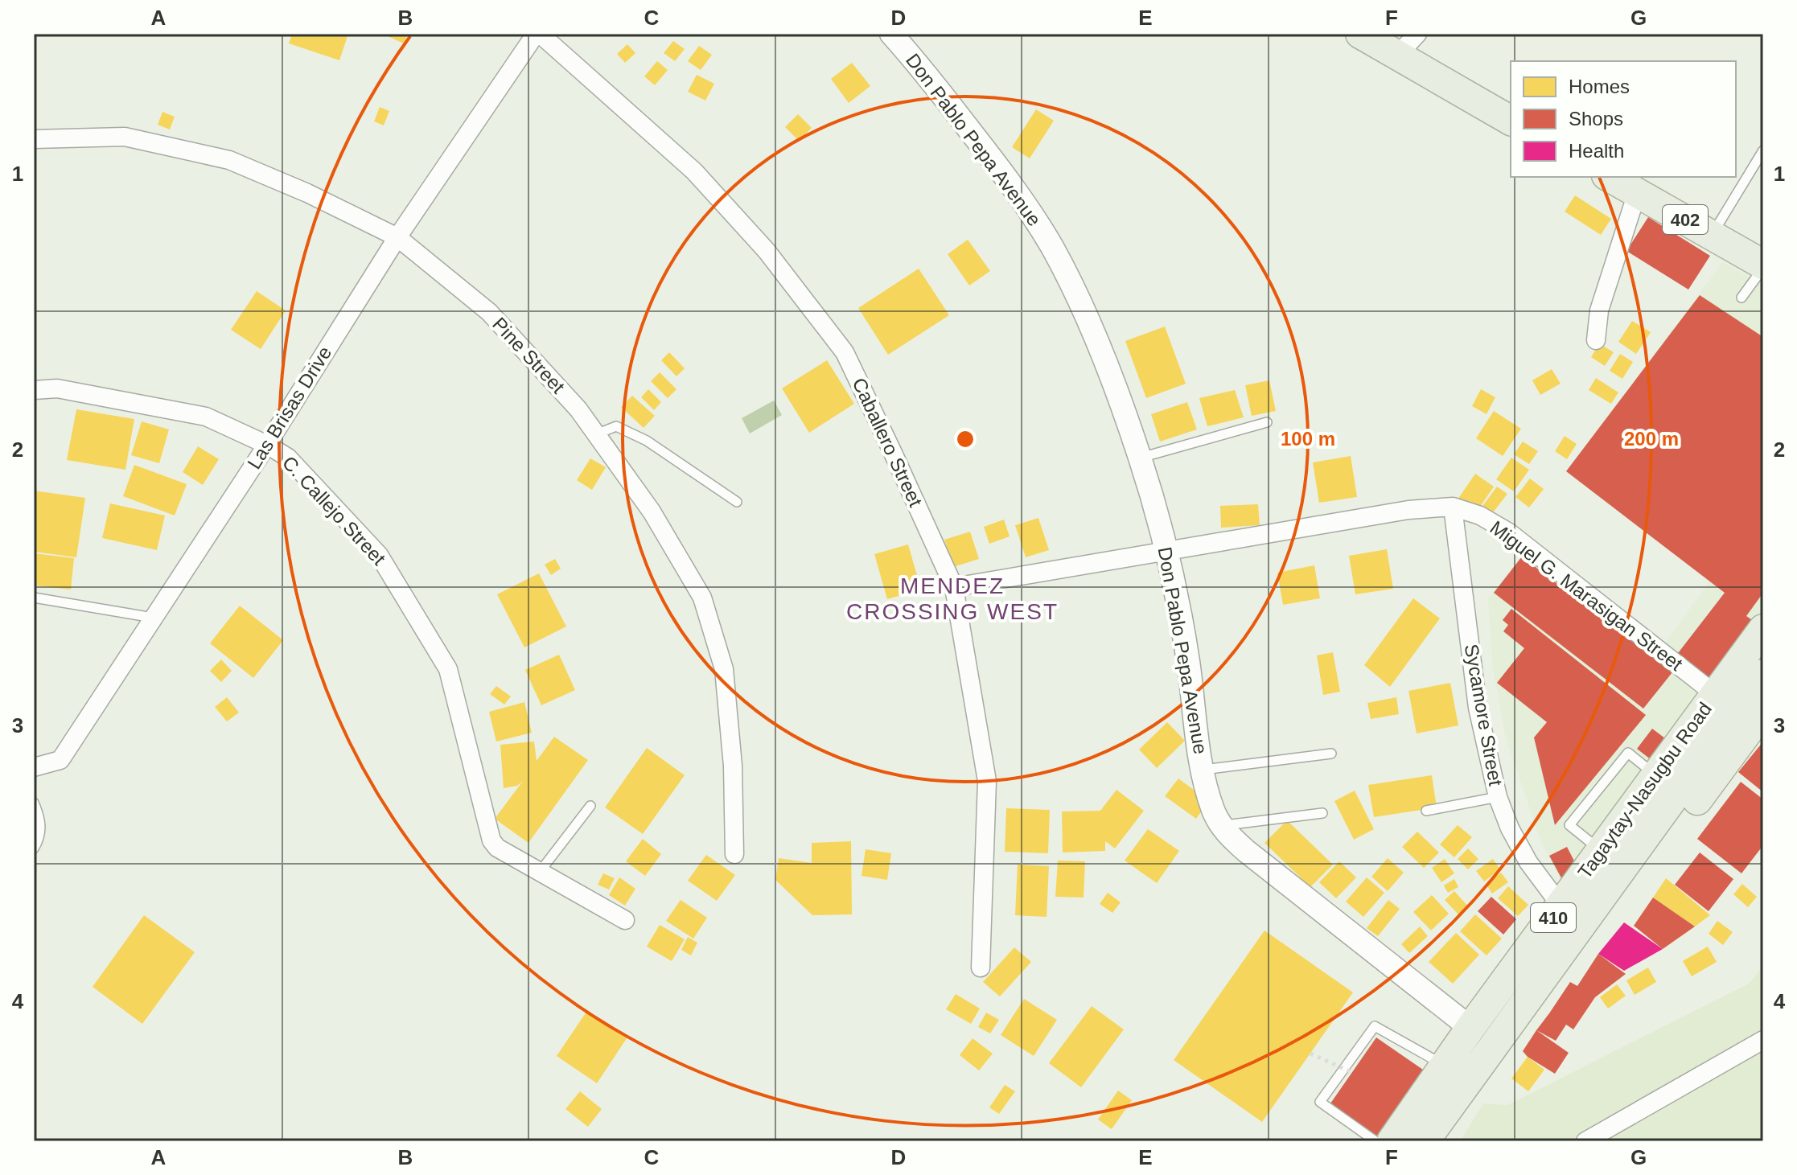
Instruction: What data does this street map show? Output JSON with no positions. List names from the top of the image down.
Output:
{
  "streets": {
    "main road": ["402", "Tagaytay-Nasugbu Road", "410"],
    "street": [
      "Don Pablo Pepa Avenue",
      "Pine Street",
      "Las Brisas Drive",
      "Caballero Street",
      "C. Callejo Street",
      "Miguel G. Marasigan Street",
      "Sycamore Street"
    ]
  },
  "crossings": [
    ["Don Pablo Pepa Avenue", "Tagaytay-Nasugbu Road"],
    ["Pine Street", "Las Brisas Drive"],
    ["Las Brisas Drive", "Caballero Street"],
    ["Las Brisas Drive", "C. Callejo Street"],
    ["Miguel G. Marasigan Street", "Sycamore Street"],
    ["Miguel G. Marasigan Street", "Tagaytay-Nasugbu Road"],
    ["Sycamore Street", "Tagaytay-Nasugbu Road"]
  ],
  "districts": ["MENDEZ CROSSING WEST"],
  "legend": ["Homes", "Shops", "Health"],
  "grid": {
    "columns": [
      "A",
      "B",
      "C",
      "D",
      "E",
      "F",
      "G"
    ],
    "rows": [
      "1",
      "2",
      "3",
      "4"
    ]
  },
  "rings": ["100 m", "200 m"]
}
